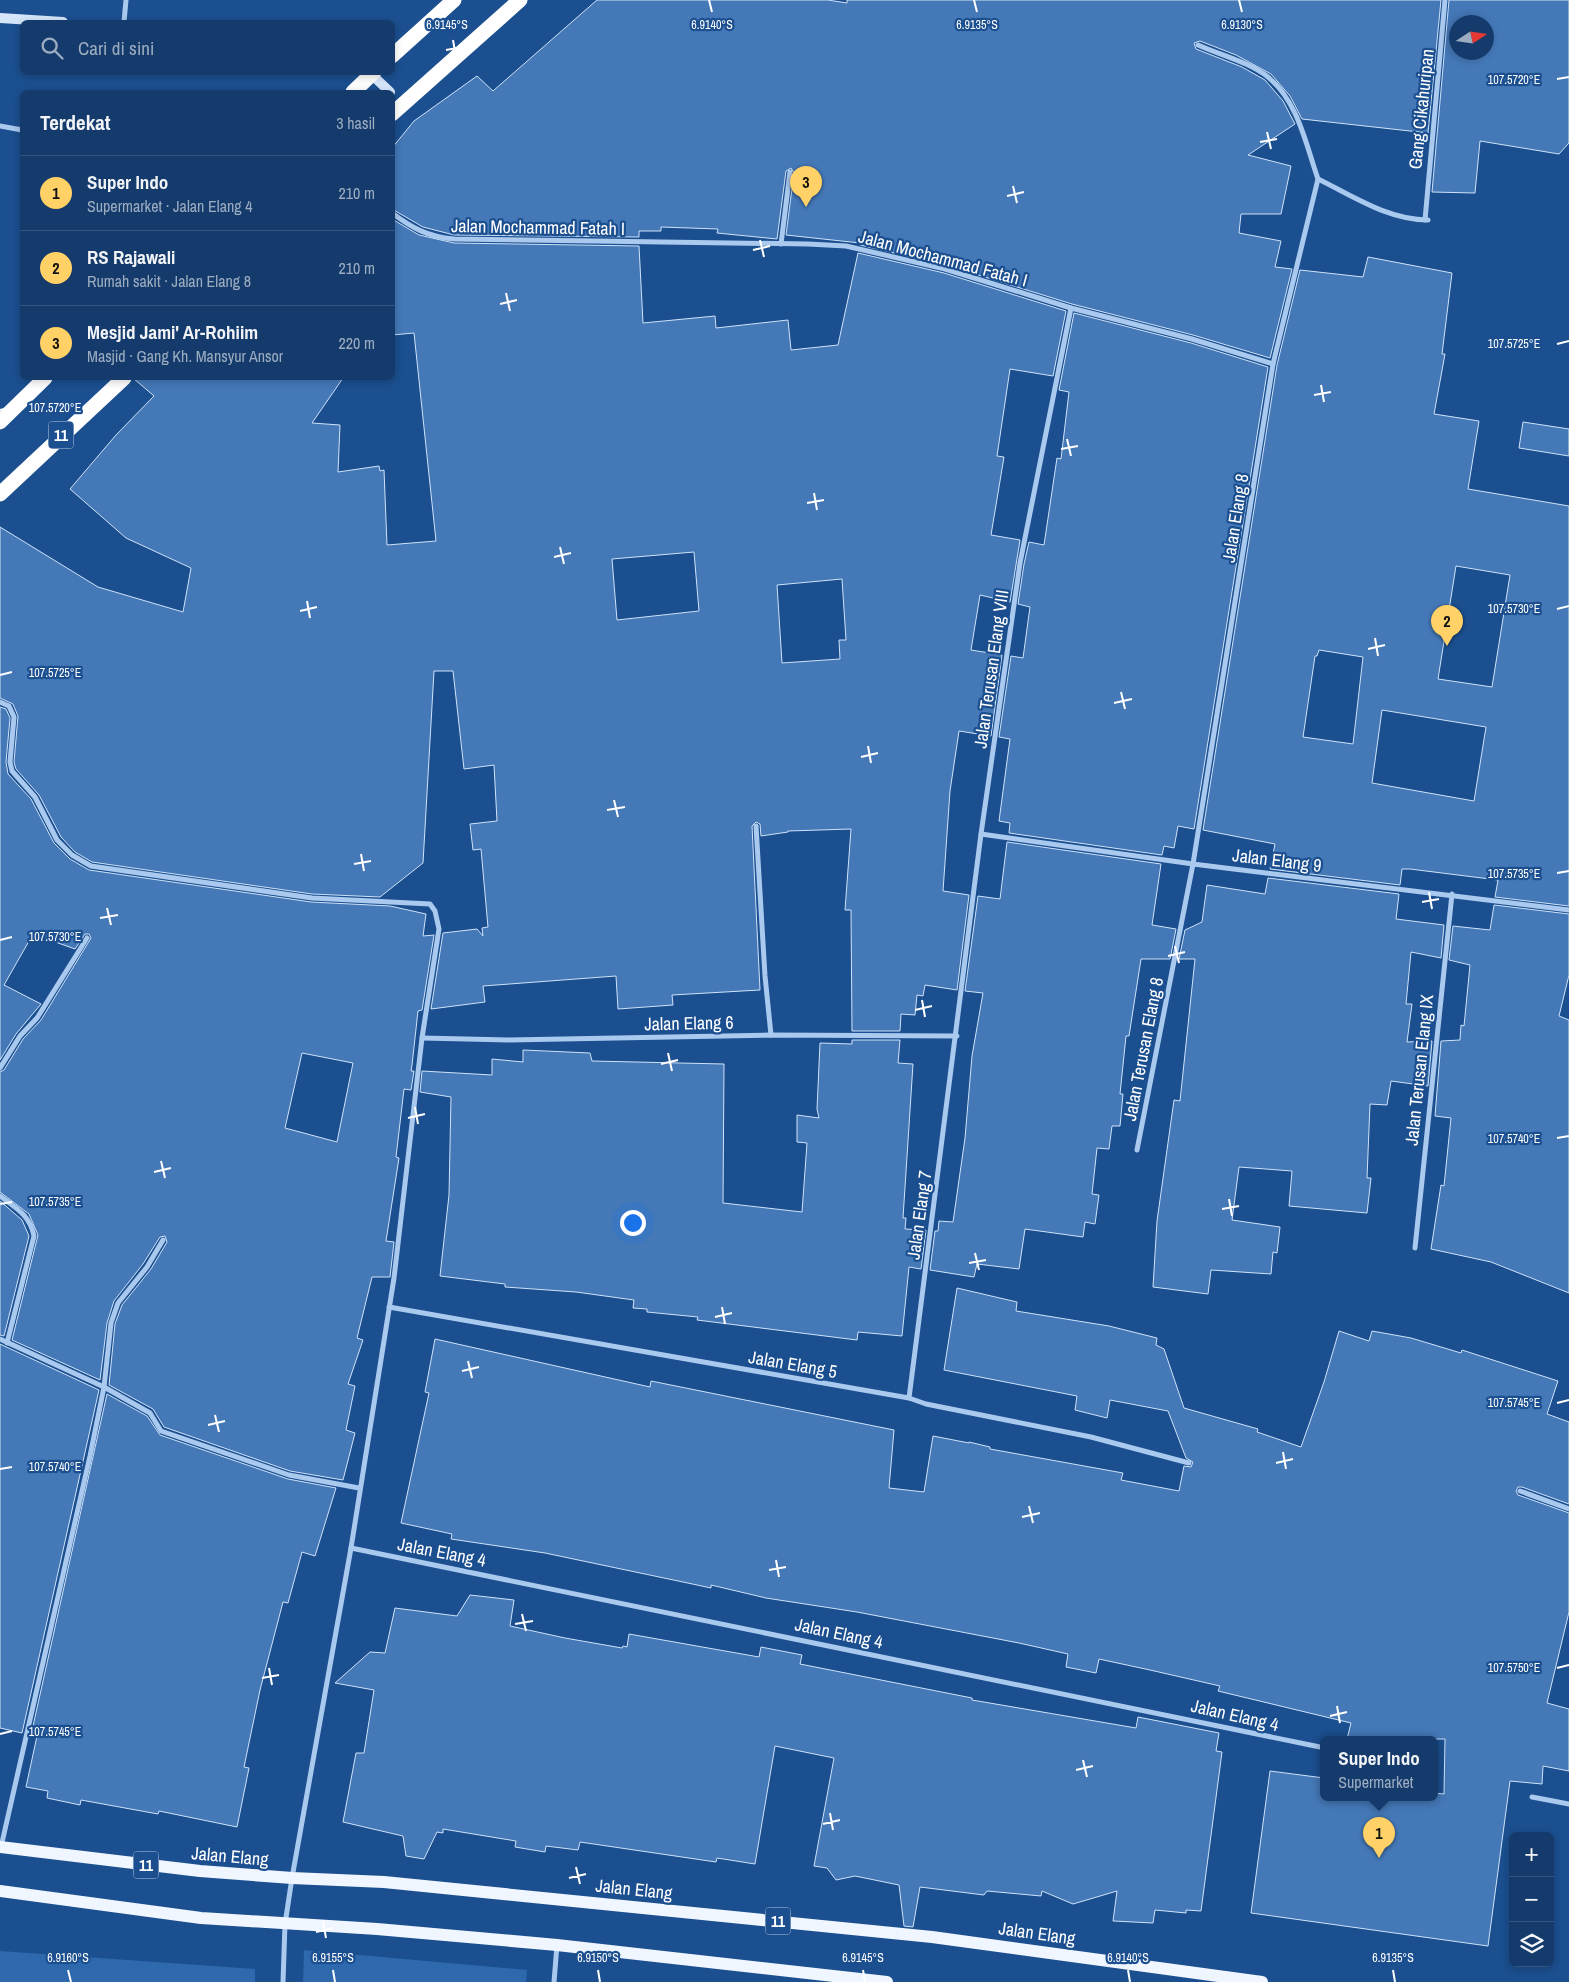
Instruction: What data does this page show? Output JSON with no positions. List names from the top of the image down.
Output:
{
  "streets": {
    "highway": ["11"],
    "main road": ["Jalan Elang"],
    "street": [
      "Gang Cikahuripan",
      "Jalan Mochammad Fatah I",
      "Jalan Elang 8",
      "Jalan Terusan Elang VIII",
      "Jalan Elang 9",
      "Jalan Elang 6",
      "Jalan Terusan Elang 8",
      "Jalan Terusan Elang IX",
      "Jalan Elang 7",
      "Jalan Elang 5",
      "Jalan Elang 4"
    ]
  },
  "crossings": [
    ["Gang Cikahuripan", "Jalan Elang 8"],
    ["Jalan Mochammad Fatah I", "Jalan Elang 8"],
    ["Jalan Mochammad Fatah I", "Jalan Terusan Elang VIII"],
    ["Jalan Elang 8", "Jalan Elang 9"],
    ["Jalan Elang 8", "Jalan Terusan Elang 8"],
    ["Jalan Terusan Elang VIII", "Jalan Elang 9"],
    ["Jalan Terusan Elang VIII", "Jalan Elang 6"],
    ["Jalan Terusan Elang VIII", "Jalan Elang 7"],
    ["Jalan Elang 9", "Jalan Terusan Elang 8"],
    ["Jalan Elang 9", "Jalan Terusan Elang IX"],
    ["Jalan Elang 6", "Jalan Elang 7"],
    ["Jalan Elang 7", "Jalan Elang 5"]
  ],
  "north": "right",
  "page": {
    "search": "Cari di sini",
    "heading": ["Terdekat", "3 hasil"],
    "list": [
      {
        "mark": "1",
        "name": "Super Indo",
        "note": "Supermarket · Jalan Elang 4",
        "value": "210 m"
      },
      {
        "mark": "2",
        "name": "RS Rajawali",
        "note": "Rumah sakit · Jalan Elang 8",
        "value": "210 m"
      },
      {
        "mark": "3",
        "name": "Mesjid Jami' Ar-Rohiim",
        "note": "Masjid · Gang Kh. Mansyur Ansor",
        "value": "220 m"
      }
    ],
    "pins": ["3", "2", "1"],
    "popup": ["Super Indo", "Supermarket"],
    "map_buttons": ["+", "−"]
  },
  "coordinates": [
    "6.9145°S",
    "6.9140°S",
    "6.9135°S",
    "6.9130°S",
    "107.5720°E",
    "107.5725°E",
    "107.5730°E",
    "107.5735°E",
    "107.5740°E",
    "107.5745°E",
    "107.5750°E",
    "6.9160°S",
    "6.9155°S",
    "6.9150°S"
  ]
}
